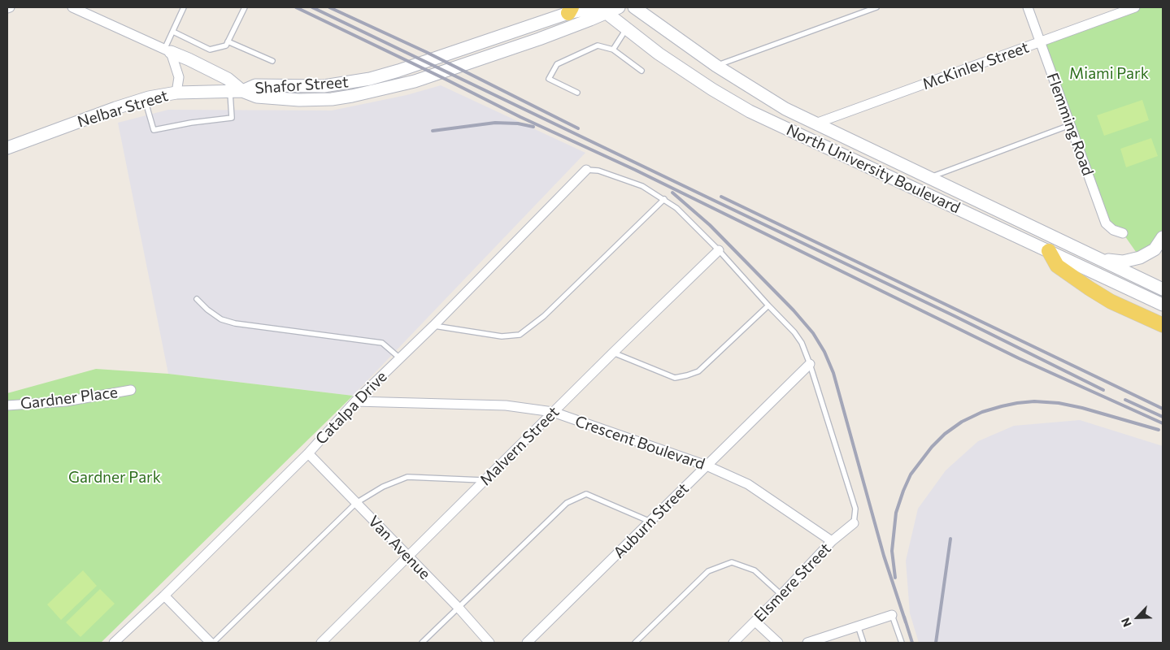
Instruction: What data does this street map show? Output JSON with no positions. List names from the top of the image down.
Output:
{
  "streets": {
    "main road": ["Shafor Street", "Nelbar Street", "North University Boulevard"],
    "street": [
      "McKinley Street",
      "Flemming Road",
      "Gardner Place",
      "Catalpa Drive",
      "Crescent Boulevard",
      "Malvern Street",
      "Auburn Street",
      "Van Avenue",
      "Elsmere Street"
    ]
  },
  "crossings": [
    ["McKinley Street", "Flemming Road"],
    ["McKinley Street", "North University Boulevard"],
    ["Shafor Street", "Nelbar Street"],
    ["Shafor Street", "North University Boulevard"],
    ["Catalpa Drive", "Crescent Boulevard"],
    ["Catalpa Drive", "Van Avenue"],
    ["Crescent Boulevard", "Malvern Street"],
    ["Crescent Boulevard", "Auburn Street"],
    ["Crescent Boulevard", "Elsmere Street"],
    ["Malvern Street", "Van Avenue"]
  ],
  "parks": ["Miami Park", "Gardner Park"],
  "north": "bottom left"
}
